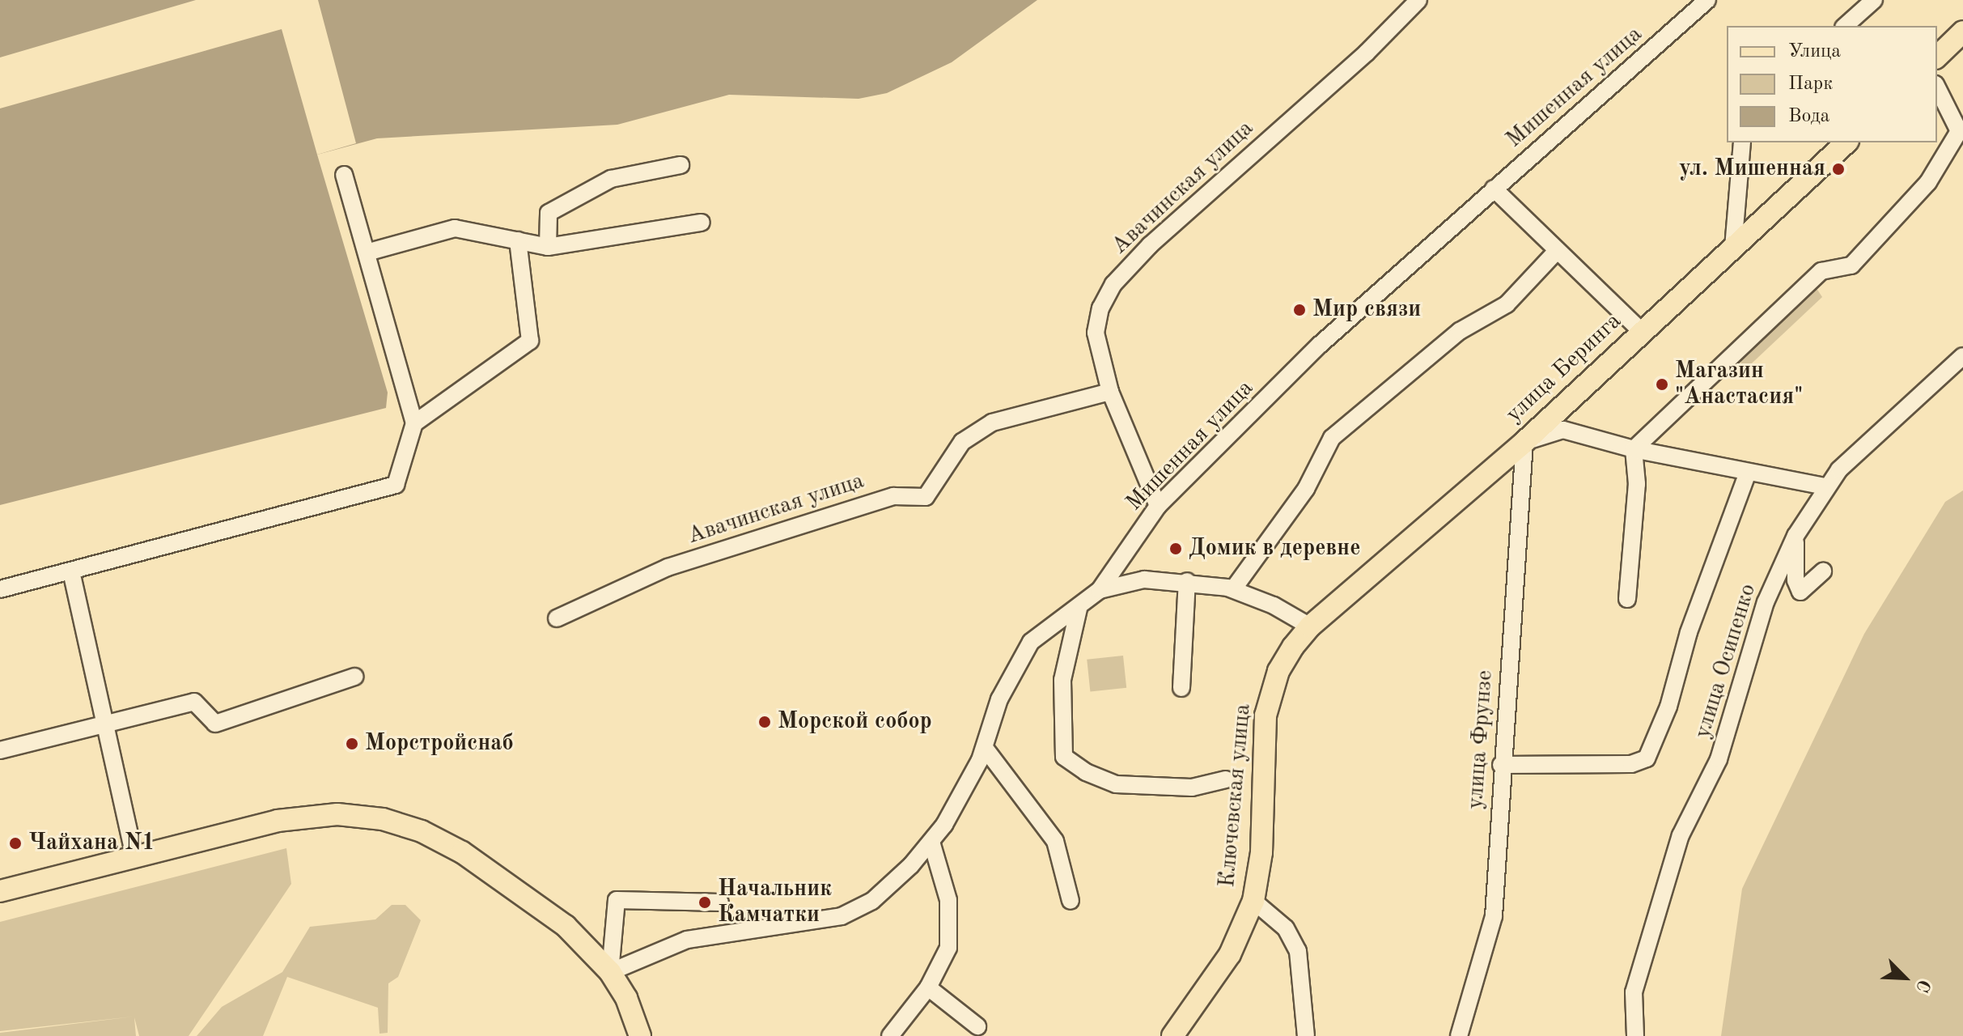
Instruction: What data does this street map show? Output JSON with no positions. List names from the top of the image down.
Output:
{
  "streets": {
    "main road": ["улица Беринга", "Ключевская улица"],
    "street": [
      "Мишенная улица",
      "Авачинская улица",
      "улица Осипенко",
      "улица Фрунзе"
    ]
  },
  "crossings": [
    ["улица Беринга", "улица Фрунзе"],
    ["улица Беринга", "Ключевская улица"]
  ],
  "places": [
    "ул. Мишенная",
    "Мир связи",
    "Магазин \"Анастасия\"",
    "Домик в деревне",
    "Морской собор",
    "Морстройснаб",
    "Чайхана N1",
    "Начальник Камчатки"
  ],
  "legend": ["Улица", "Парк", "Вода"],
  "north": "bottom right"
}
